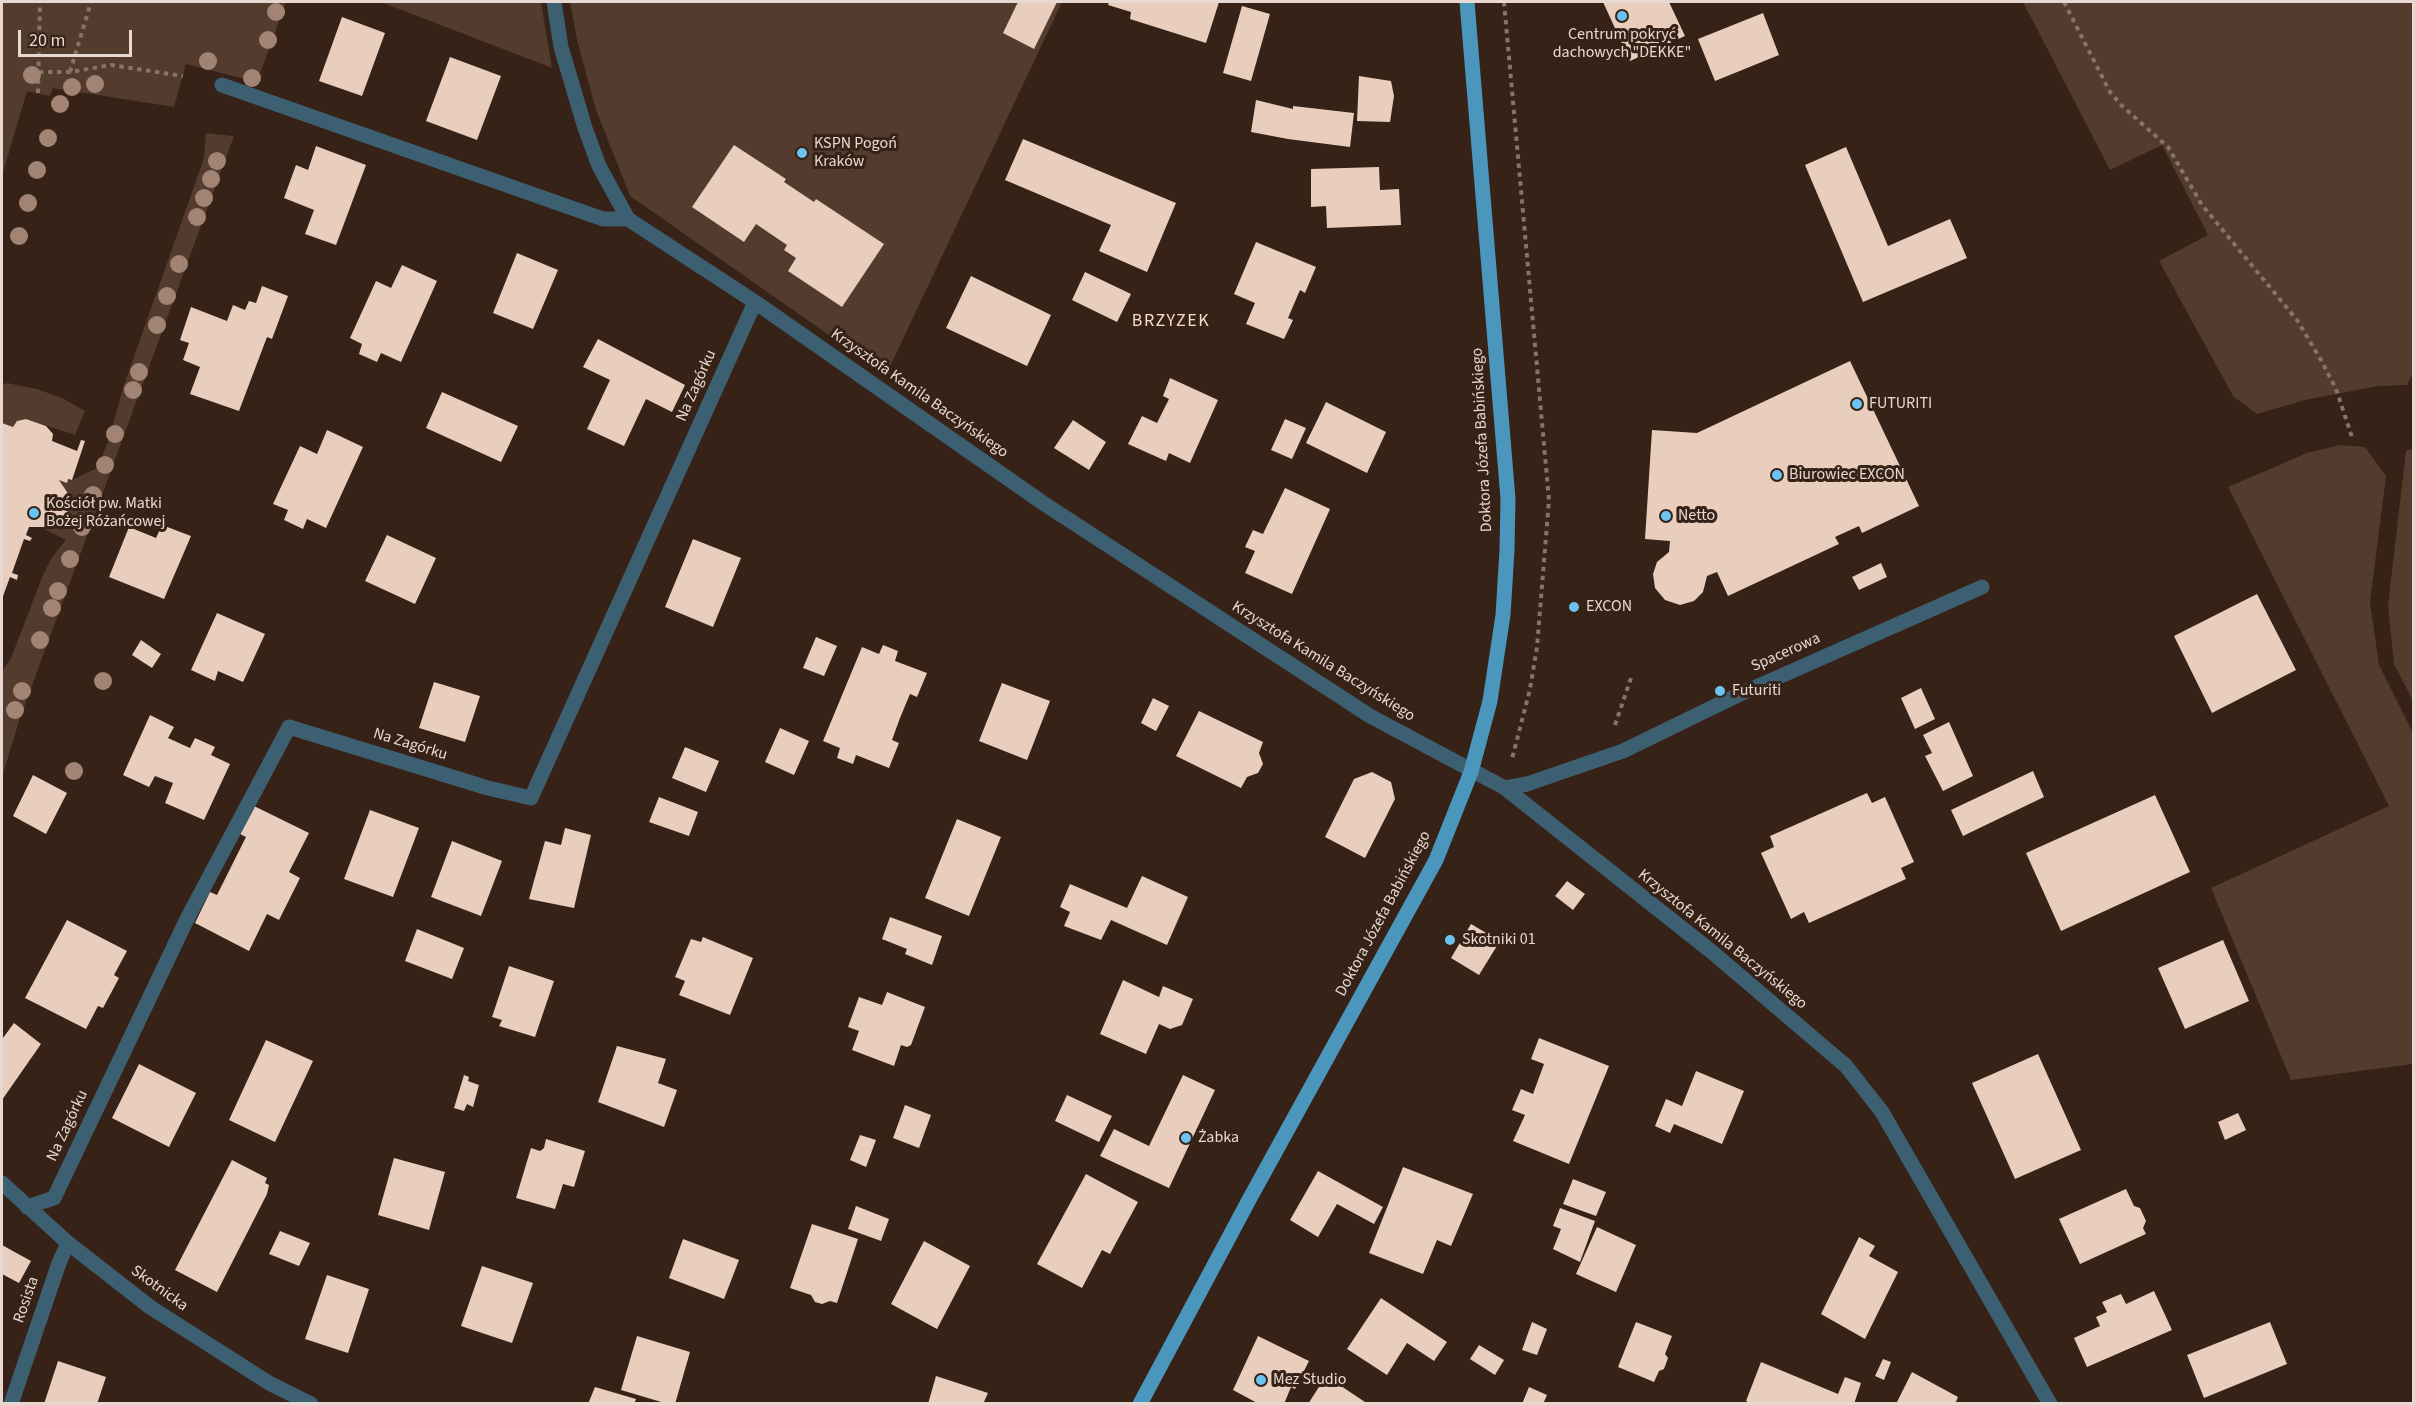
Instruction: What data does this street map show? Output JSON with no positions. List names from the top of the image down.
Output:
{
  "streets": {
    "main road": ["Doktora Józefa Babińskiego"],
    "street": [
      "Na Zagórku",
      "Krzysztofa Kamila Baczyńskiego",
      "Spacerowa",
      "Skotnicka",
      "Rosista"
    ]
  },
  "crossings": [
    ["Na Zagórku", "Krzysztofa Kamila Baczyńskiego"],
    ["Na Zagórku", "Skotnicka"],
    ["Krzysztofa Kamila Baczyńskiego", "Doktora Józefa Babińskiego"],
    ["Krzysztofa Kamila Baczyńskiego", "Spacerowa"],
    ["Skotnicka", "Rosista"]
  ],
  "districts": ["BRZYZEK"],
  "places": [
    "Centrum pokryć dachowych \"DEKKE\"",
    "KSPN Pogoń Kraków",
    "FUTURITI",
    "Biurowiec EXCON",
    "Kościół pw. Matki Bożej Różańcowej",
    "Netto",
    "EXCON",
    "Futuriti",
    "Skotniki 01",
    "Żabka",
    "Mez Studio"
  ],
  "scale_bar": "20 m"
}
